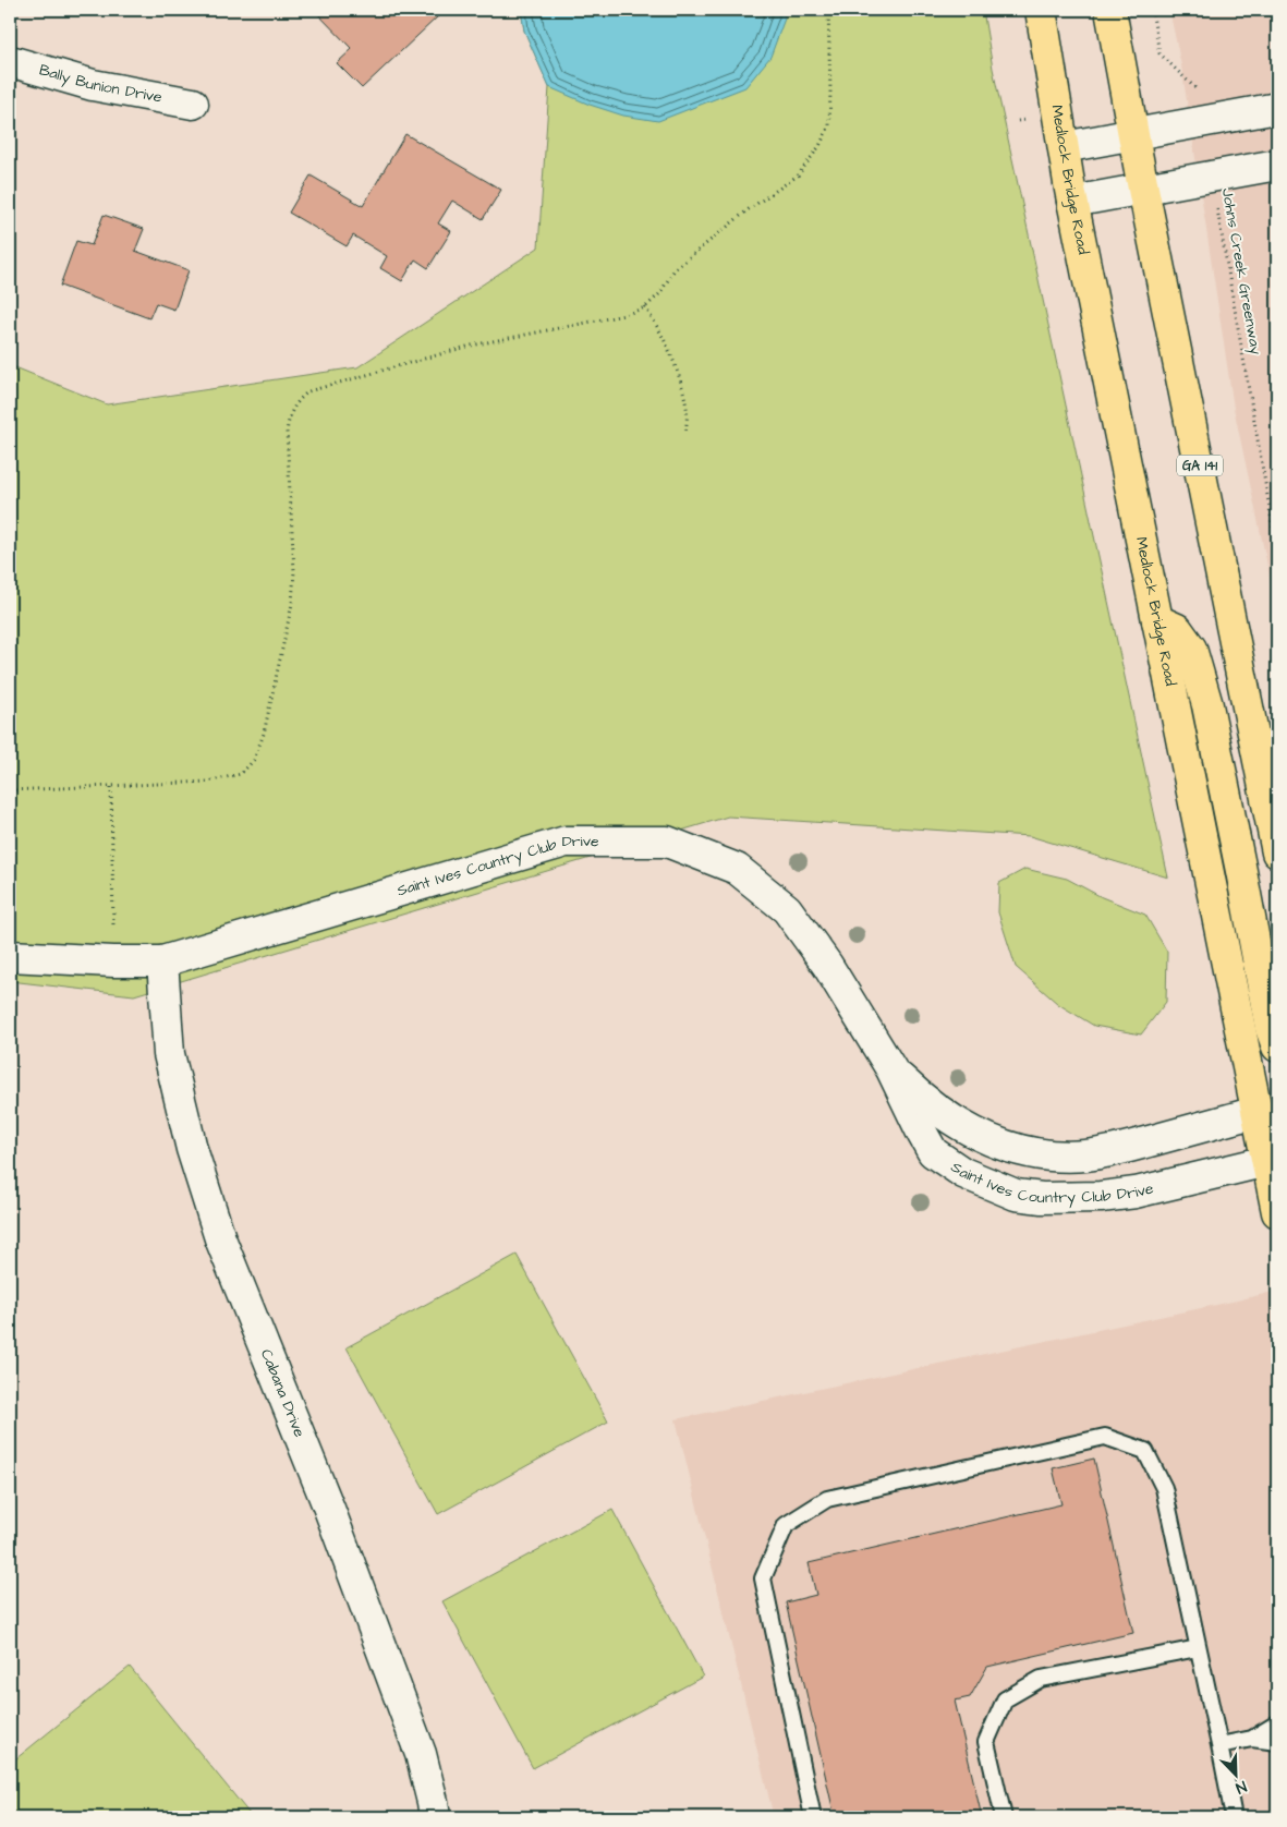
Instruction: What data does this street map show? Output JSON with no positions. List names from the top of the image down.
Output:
{
  "streets": {
    "highway": ["Medlock Bridge Road", "GA 141"],
    "street": ["Bally Bunion Drive", "Saint Ives Country Club Drive", "Cabana Drive"],
    "path": ["Johns Creek Greenway"]
  },
  "crossings": [
    ["Medlock Bridge Road", "Saint Ives Country Club Drive"],
    ["Saint Ives Country Club Drive", "Cabana Drive"]
  ],
  "north": "bottom right"
}
